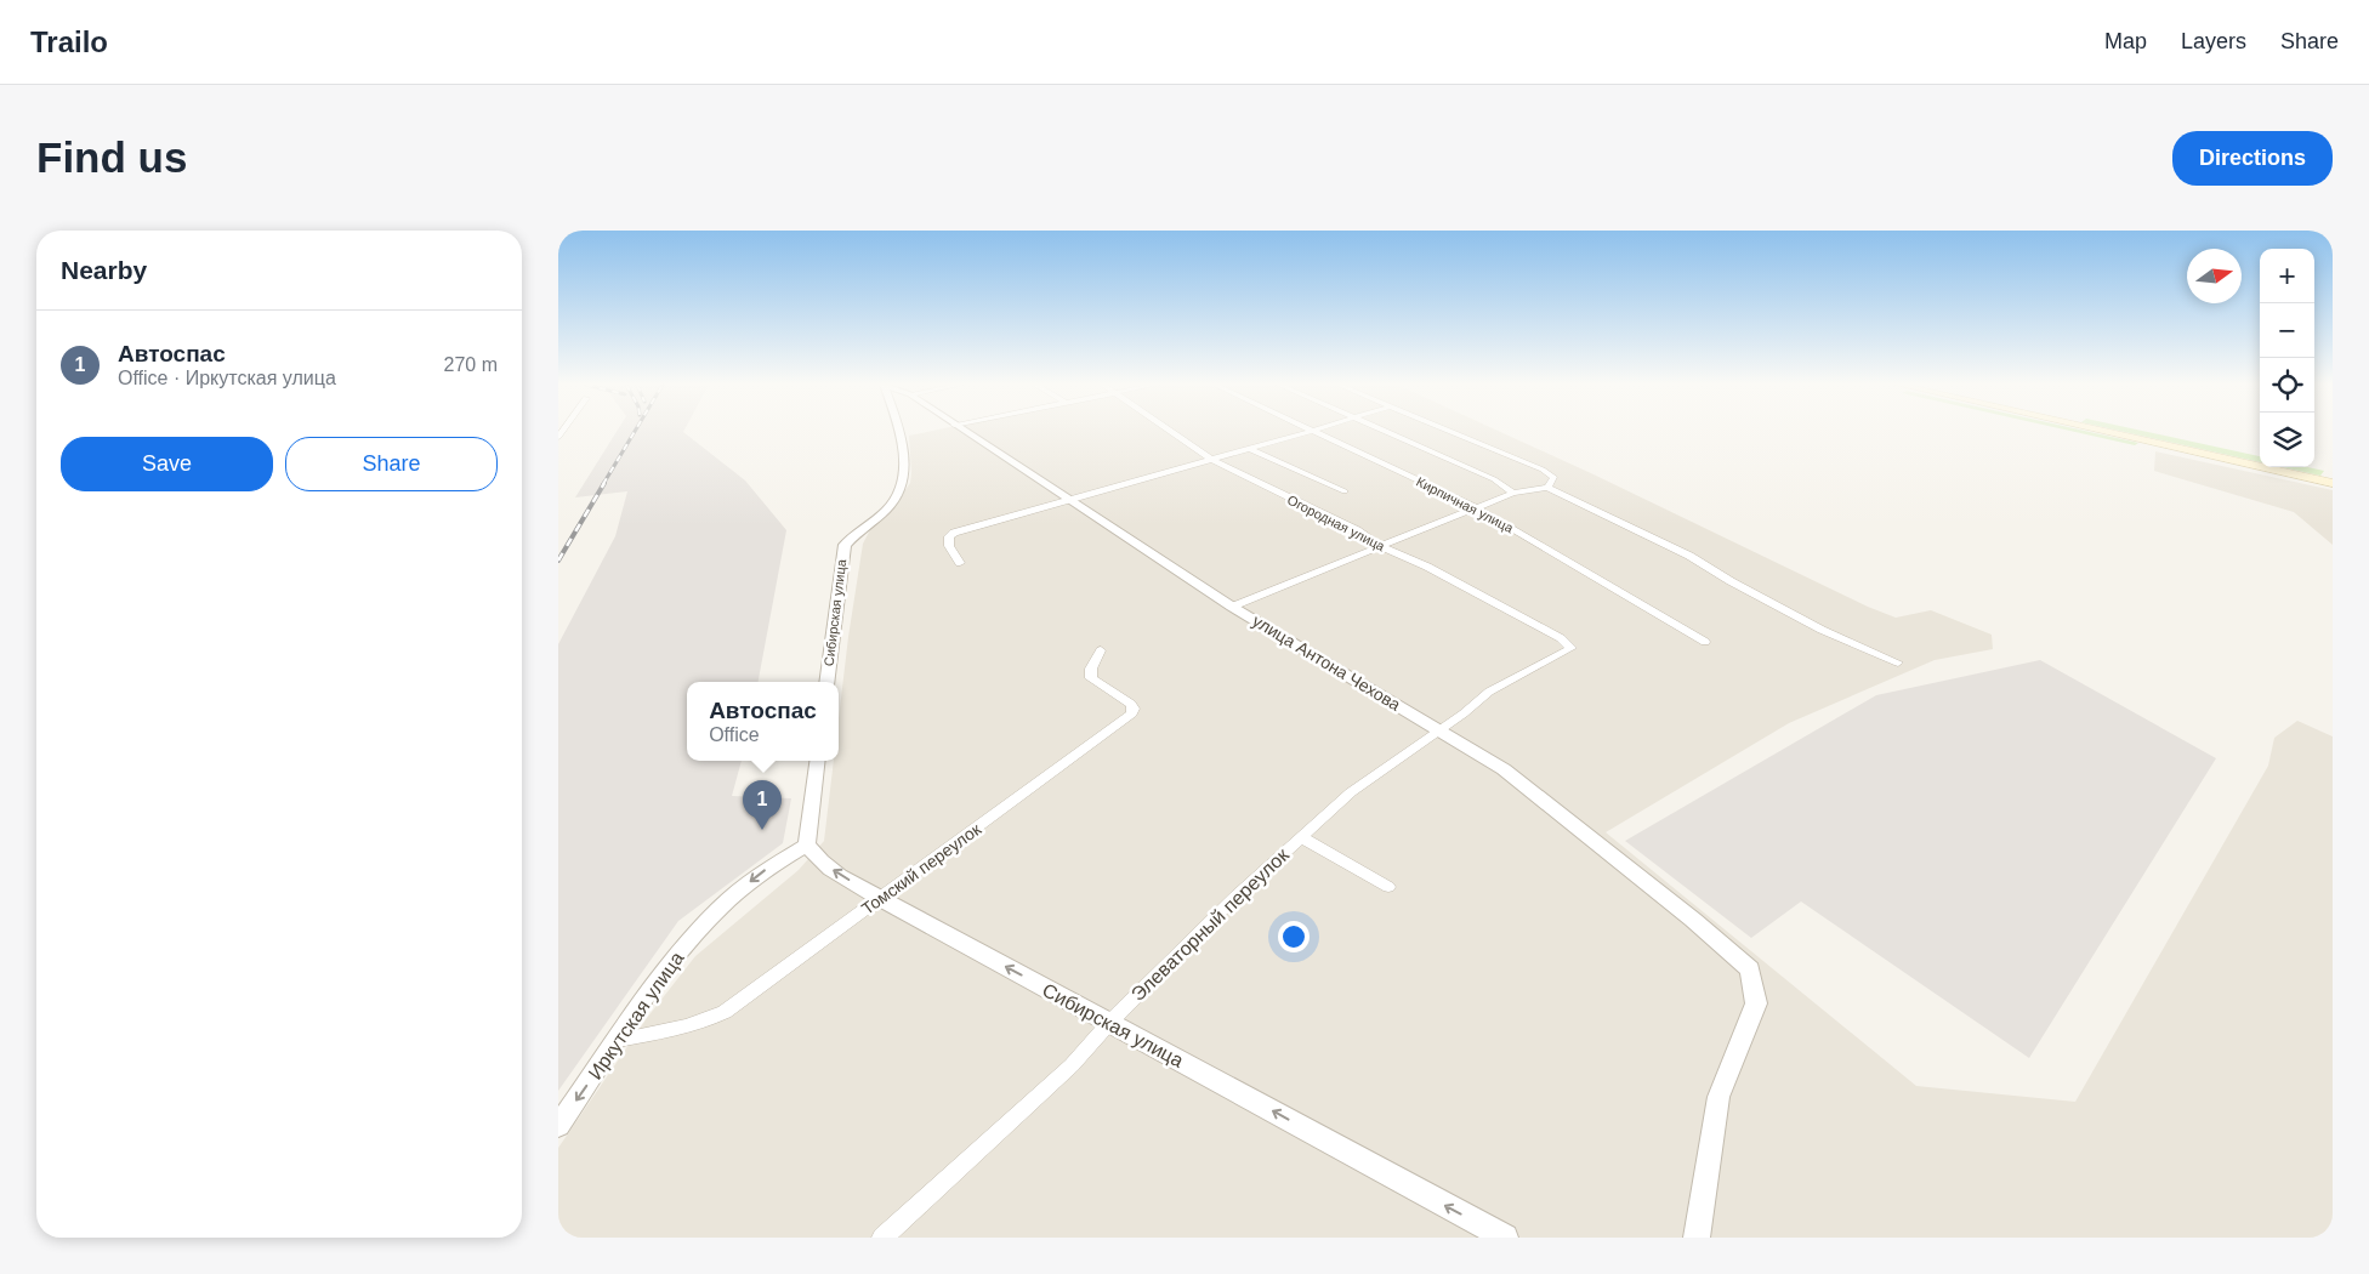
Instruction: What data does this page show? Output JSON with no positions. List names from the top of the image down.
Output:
{
  "streets": {
    "street": [
      "Кирпичная улица",
      "Огородная улица",
      "Сибирская улица",
      "улица Антона Чехова",
      "Томский переулок",
      "Элеваторный переулок",
      "Иркутская улица"
    ]
  },
  "crossings": [
    ["Огородная улица", "Элеваторный переулок"],
    ["Сибирская улица", "Томский переулок"],
    ["Сибирская улица", "Элеваторный переулок"],
    ["Сибирская улица", "Иркутская улица"],
    ["улица Антона Чехова", "Элеваторный переулок"],
    ["Томский переулок", "Иркутская улица"]
  ],
  "one_way": ["Сибирская улица", "Иркутская улица"],
  "north": "right",
  "page": {
    "header": "Trailo",
    "nav": ["Map", "Layers", "Share"],
    "buttons": [
      "Directions",
      ["Save", "Share"]
    ],
    "title": "Find us",
    "heading": "Nearby",
    "map_buttons": ["+", "−"],
    "list": [
      {
        "mark": "1",
        "name": "Автоспас",
        "note": "Office · Иркутская улица",
        "value": "270 m"
      }
    ],
    "popup": ["Автоспас", "Office"],
    "pins": "1"
  }
}
